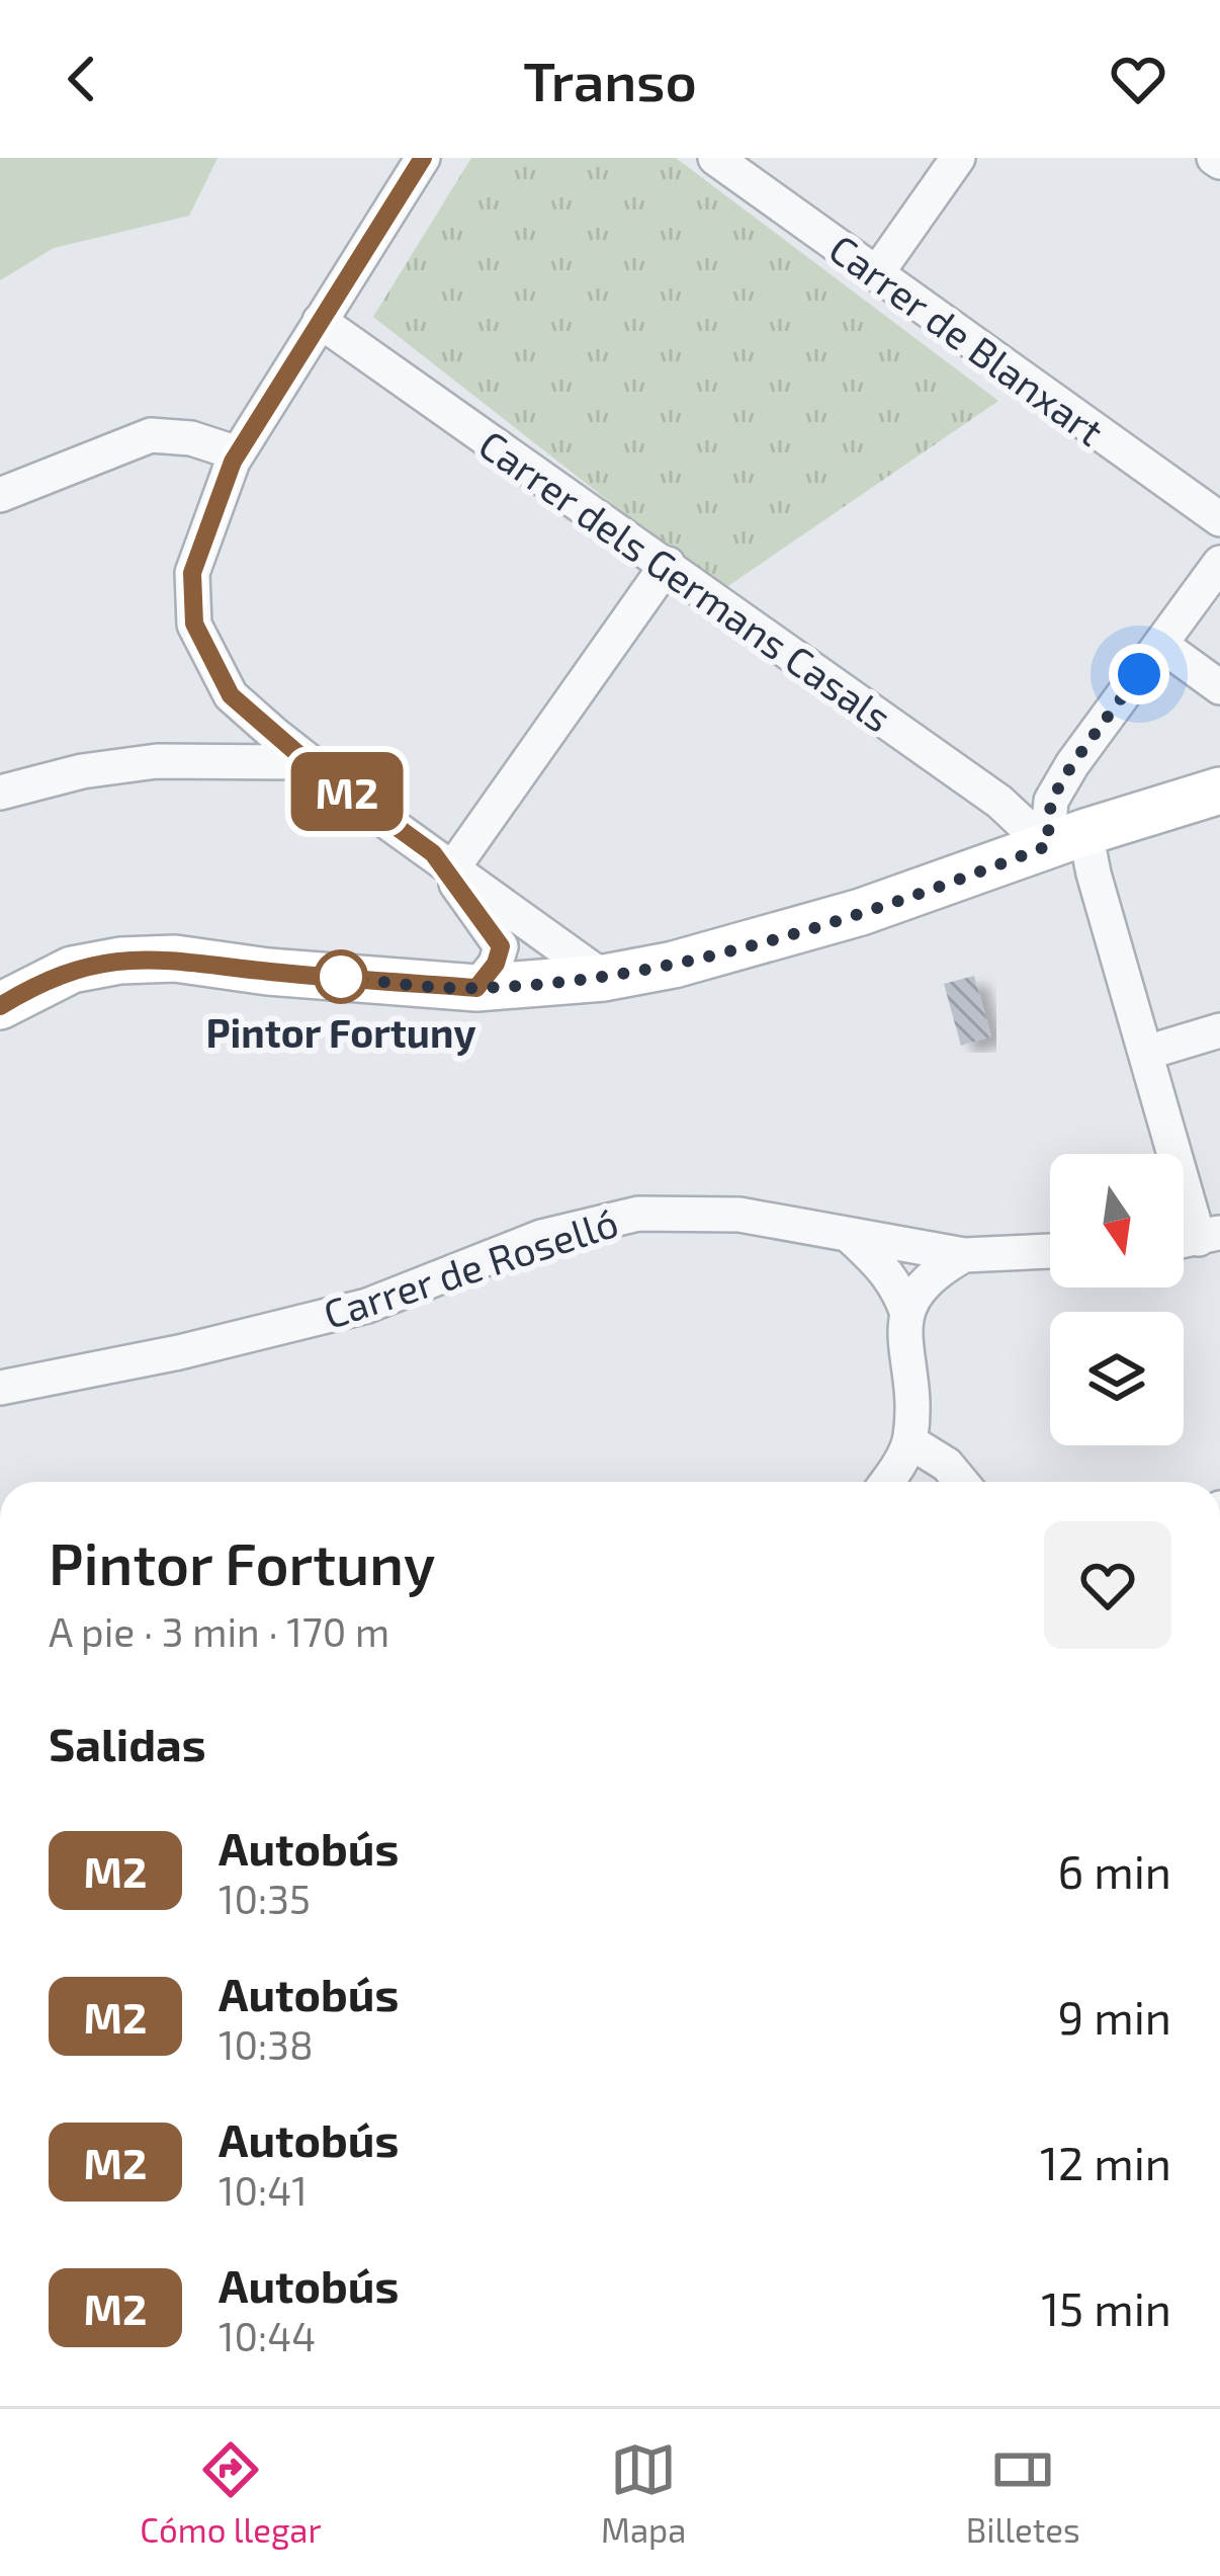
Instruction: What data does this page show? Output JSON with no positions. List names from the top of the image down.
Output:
{
  "streets": {
    "street": ["Carrer de Blanxart", "Carrer dels Germans Casals", "Carrer de Roselló"]
  },
  "places": ["Pintor Fortuny"],
  "lines": ["bus line M2"],
  "north": "bottom",
  "page": {
    "header": "Transo",
    "on_map": "M2",
    "heading": [
      ["Pintor Fortuny", "A pie · 3 min · 170 m"],
      "Salidas"
    ],
    "list": [
      {
        "mark": "M2",
        "name": "Autobús",
        "note": "10:35",
        "value": "6 min"
      },
      {
        "mark": "M2",
        "name": "Autobús",
        "note": "10:38",
        "value": "9 min"
      },
      {
        "mark": "M2",
        "name": "Autobús",
        "note": "10:41",
        "value": "12 min"
      },
      {
        "mark": "M2",
        "name": "Autobús",
        "note": "10:44",
        "value": "15 min"
      }
    ],
    "tabs": ["Cómo llegar", "Mapa", "Billetes"]
  }
}
